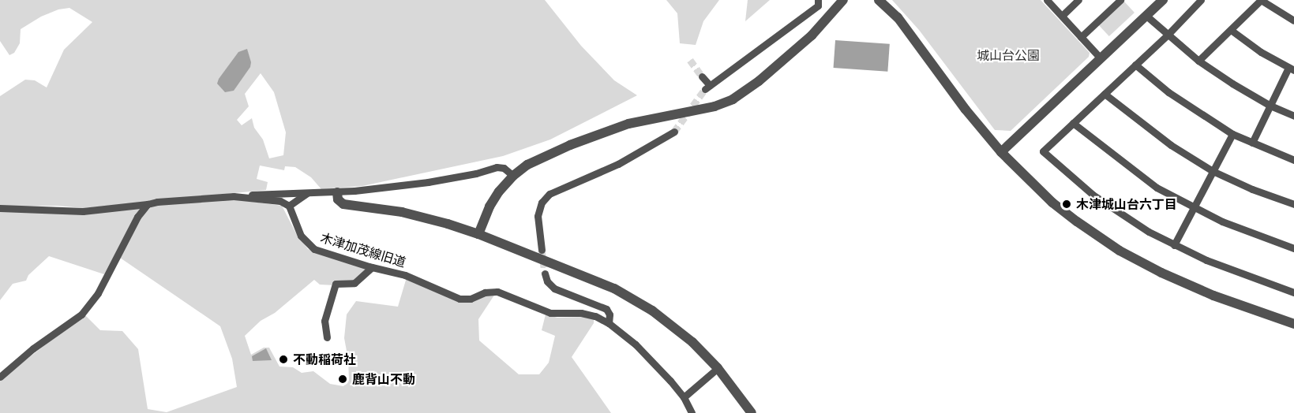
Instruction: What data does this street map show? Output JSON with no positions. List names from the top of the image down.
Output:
{
  "streets": {
    "street": ["木津加茂線旧道"]
  },
  "parks": ["城山台公園"],
  "places": ["木津城山台六丁目", "不動稲荷社", "鹿背山不動"]
}
